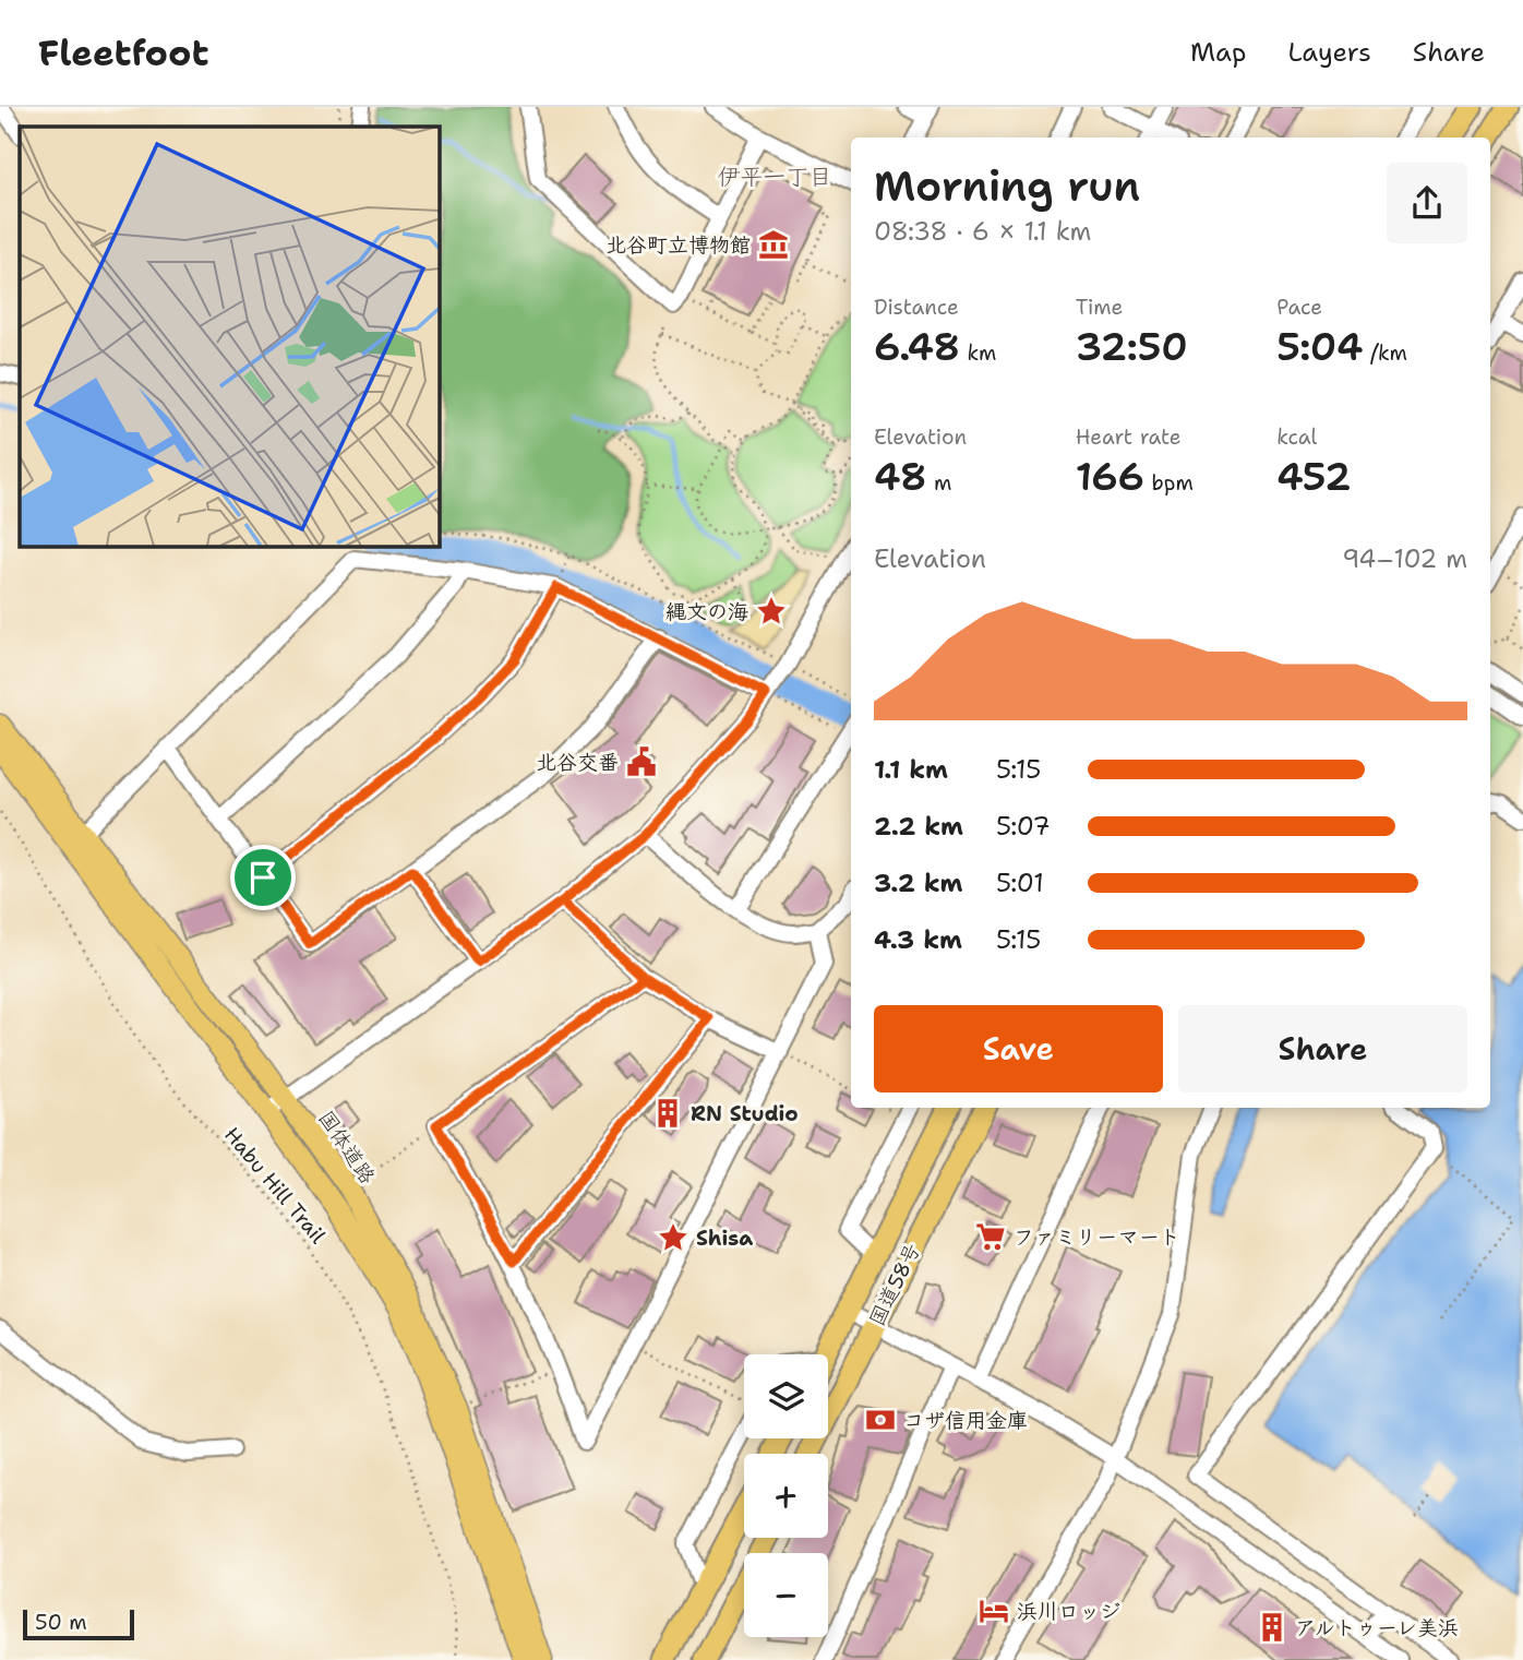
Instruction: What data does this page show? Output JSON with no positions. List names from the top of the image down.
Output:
{
  "streets": {
    "highway": ["国道58号"],
    "main road": ["国体道路"],
    "path": ["Habu Hill Trail"]
  },
  "districts": ["伊平一丁目"],
  "places": {
    "museum": ["北谷町立博物館"],
    "place": ["縄文の海", "Shisa"],
    "public building": ["北谷交番"],
    "building": ["RN Studio", "アルトゥーレ美浜"],
    "supermarket": ["ファミリーマート"],
    "bank": ["コザ信用金庫"],
    "hotel": ["浜川ロッジ"]
  },
  "scale_bar": "50 m",
  "page": {
    "header": "Fleetfoot",
    "nav": ["Map", "Layers", "Share"],
    "heading": ["Morning run", "08:38 · 6 × 1.1 km"],
    "stats": [
      ["Distance", "6.48 km"],
      ["Time", "32:50"],
      ["Pace", "5:04 /km"],
      ["Elevation", "48 m"],
      ["Heart rate", "166 bpm"],
      ["kcal", "452"]
    ],
    "chart": ["Elevation", "94–102 m"],
    "list": [
      {
        "name": "1.1 km",
        "note": "5:15"
      },
      {
        "name": "2.2 km",
        "note": "5:07"
      },
      {
        "name": "3.2 km",
        "note": "5:01"
      },
      {
        "name": "4.3 km",
        "note": "5:15"
      }
    ],
    "buttons": ["Save", "Share"],
    "map_buttons": ["+", "−"],
    "scale": "50 m"
  }
}
